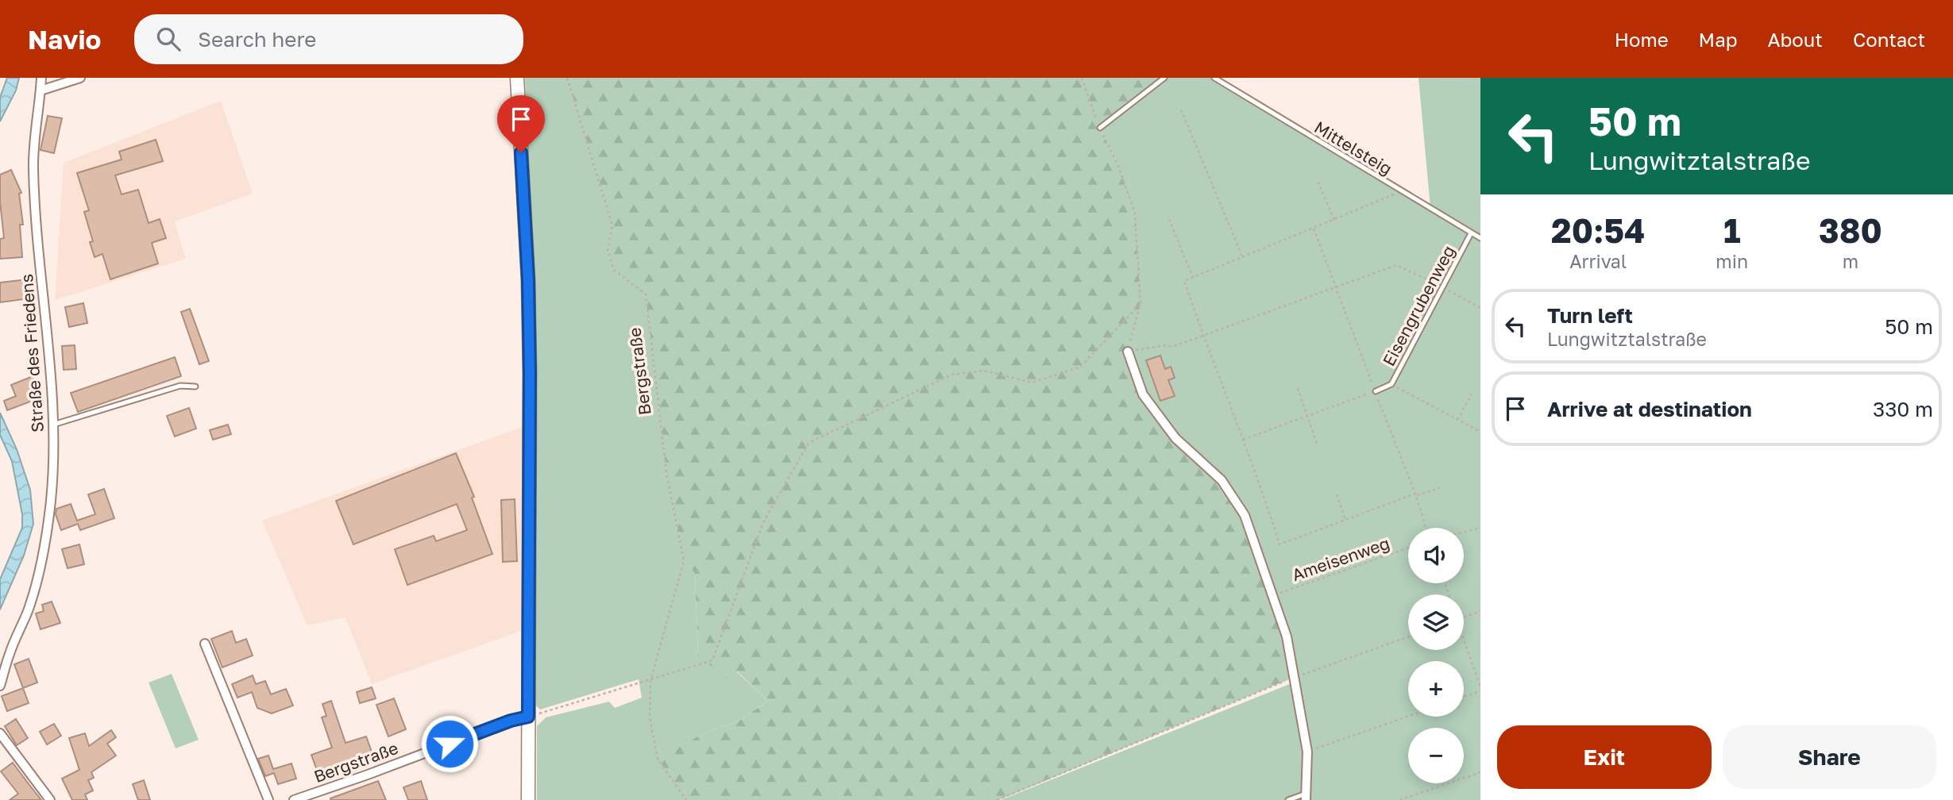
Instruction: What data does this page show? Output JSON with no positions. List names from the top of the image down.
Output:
{
  "streets": {
    "street": ["Straße des Friedens", "Bergstraße"],
    "lane": ["Mittelsteig", "Eisengrubenweg"],
    "path": ["Ameisenweg"]
  },
  "crossings": [
    ["Mittelsteig", "Eisengrubenweg"]
  ],
  "page": {
    "header": "Navio",
    "search": "Search here",
    "nav": [
      "Home",
      "Map",
      "About",
      "Contact"
    ],
    "turn": ["50 m", "Lungwitztalstraße"],
    "eta": [
      "20:54",
      "Arrival",
      "1",
      "min",
      "380",
      "m"
    ],
    "list": [
      {
        "name": "Turn left",
        "note": "Lungwitztalstraße",
        "value": "50 m"
      },
      {
        "name": "Arrive at destination",
        "value": "330 m"
      }
    ],
    "map_buttons": ["+", "−"],
    "buttons": ["Exit", "Share"]
  }
}
